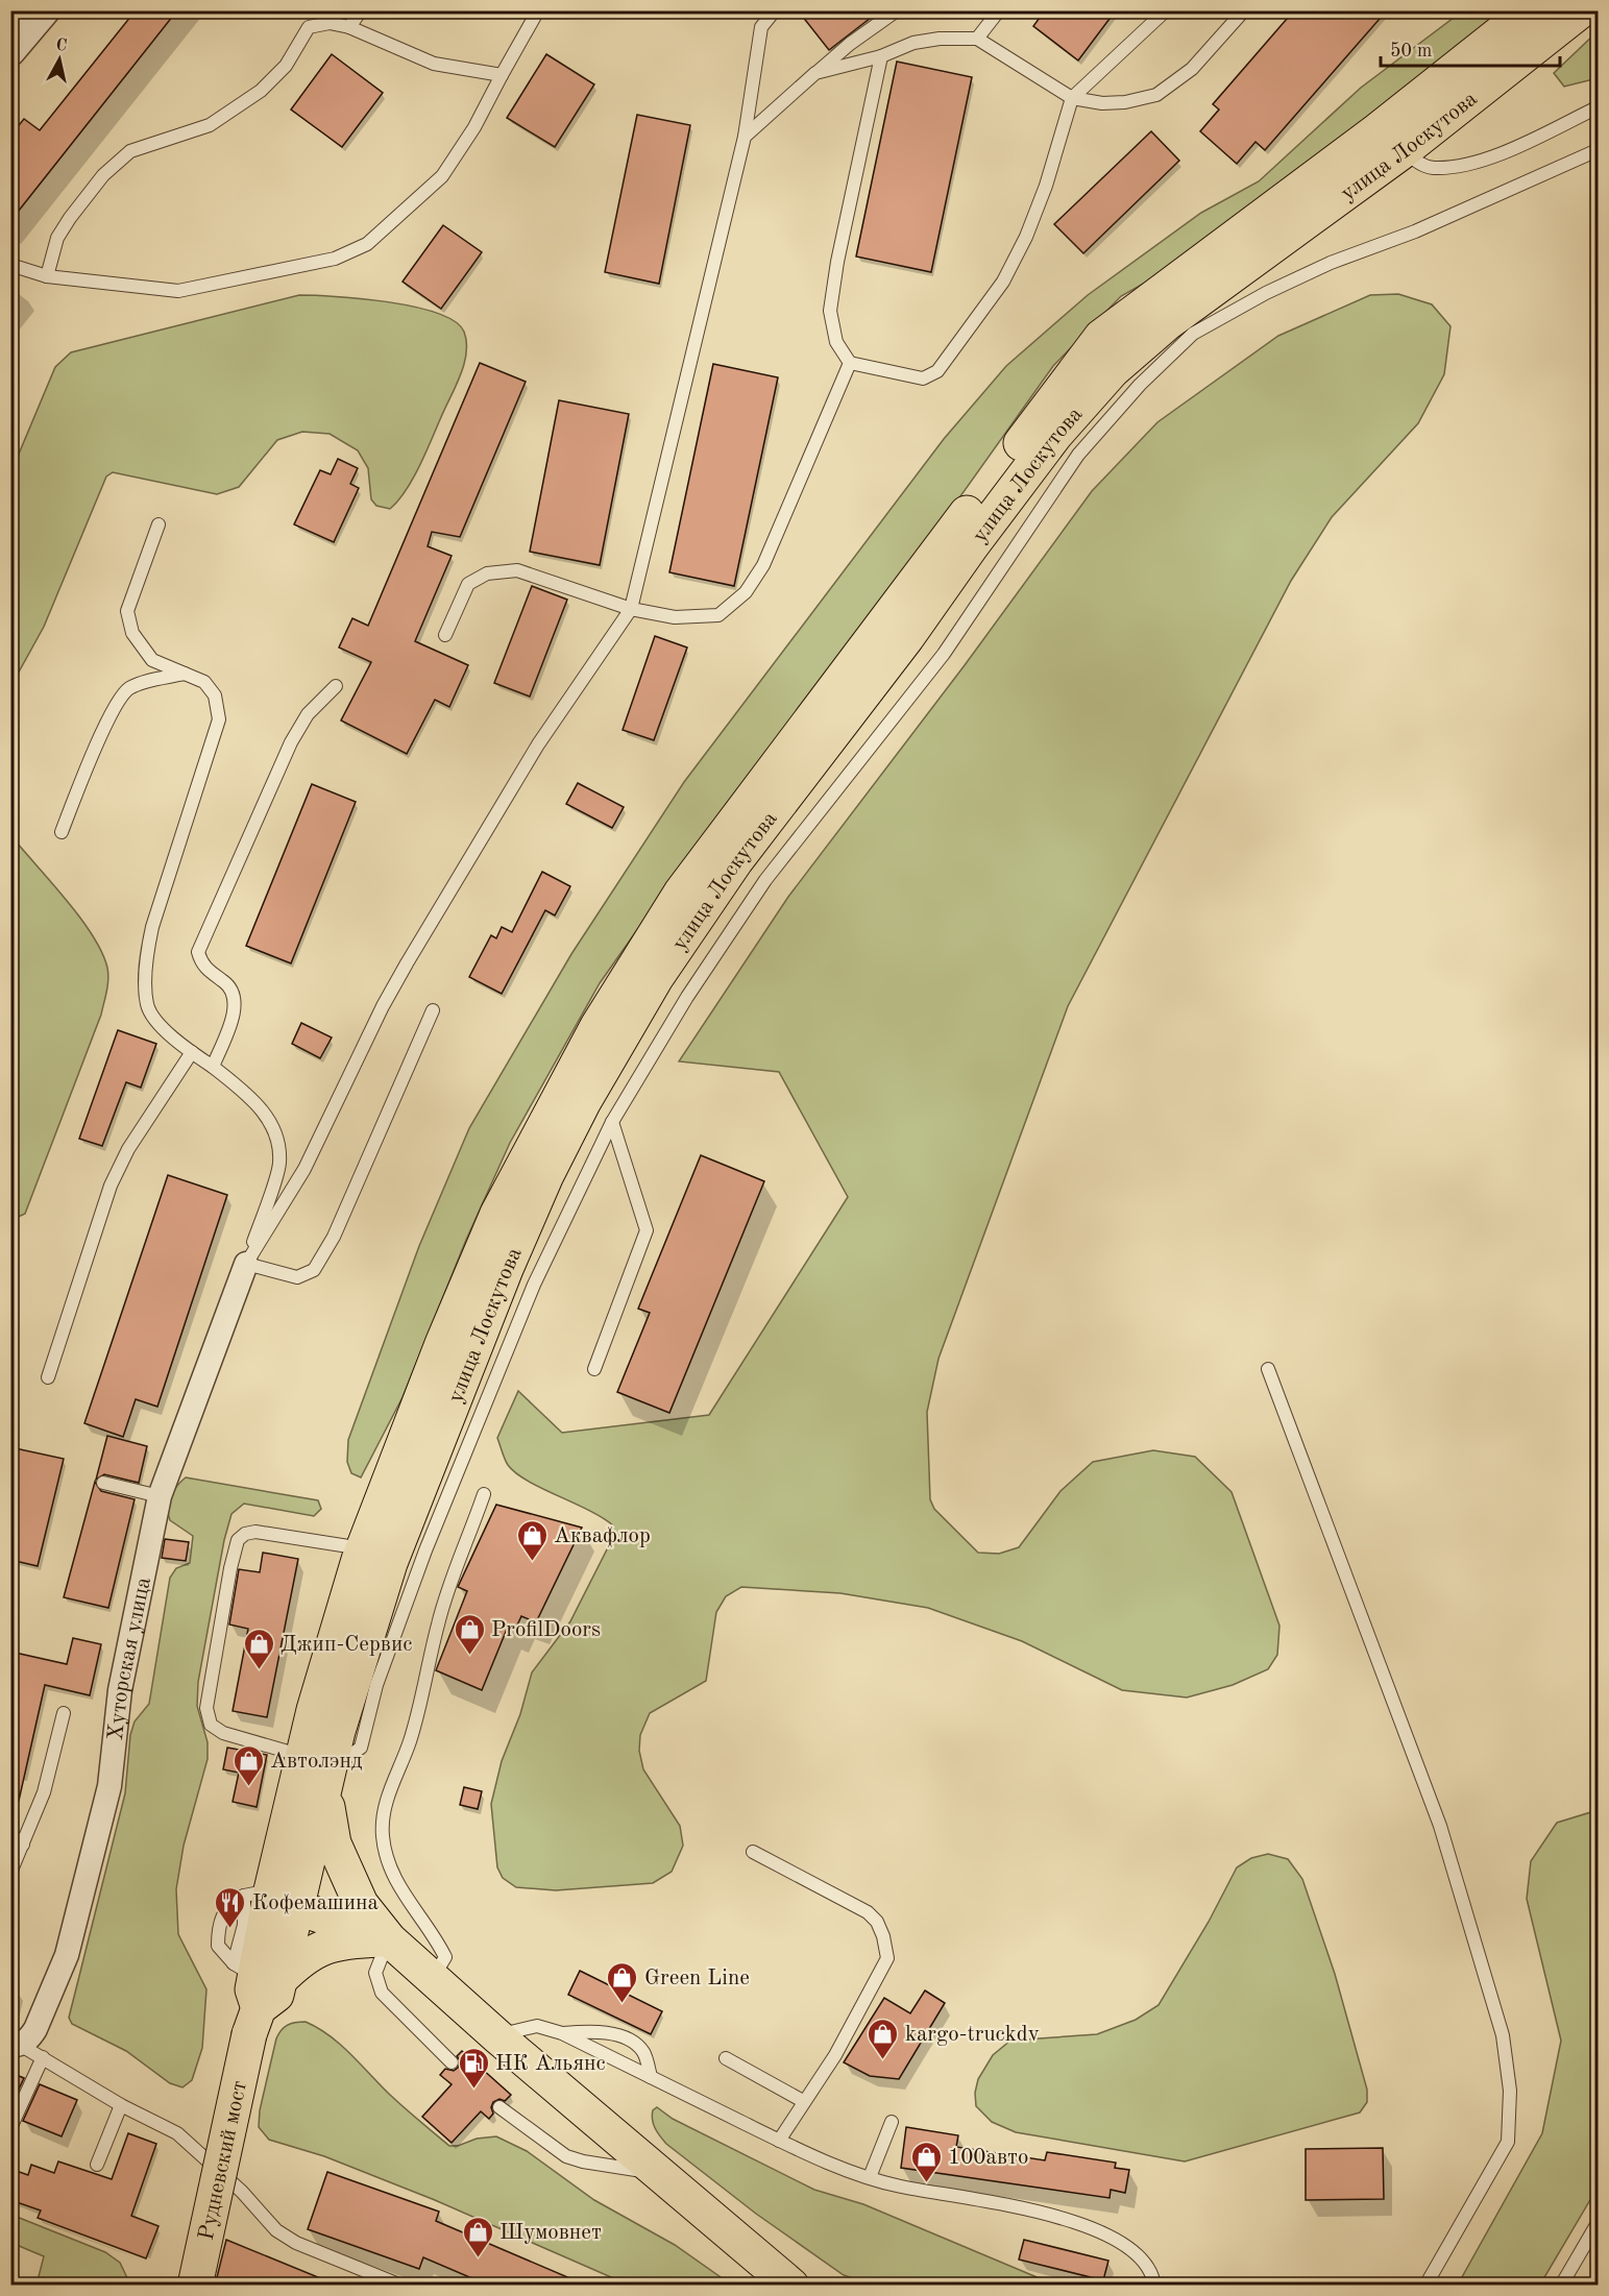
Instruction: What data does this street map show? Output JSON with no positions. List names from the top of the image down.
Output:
{
  "streets": {
    "main road": ["улица Лоскутова", "Рудневский мост"],
    "street": ["Хуторская улица"]
  },
  "crossings": [
    ["улица Лоскутова", "Рудневский мост"]
  ],
  "places": {
    "shop": [
      "Аквафлор",
      "ProfilDoors",
      "Джип-Сервис",
      "Автолэнд",
      "Green Line",
      "kargo-truckdv",
      "100авто",
      "Шумовнет"
    ],
    "restaurant": ["Кофемашина"],
    "fuel station": ["НК Альянс"]
  },
  "scale_bar": "50 m",
  "north": "top"
}
